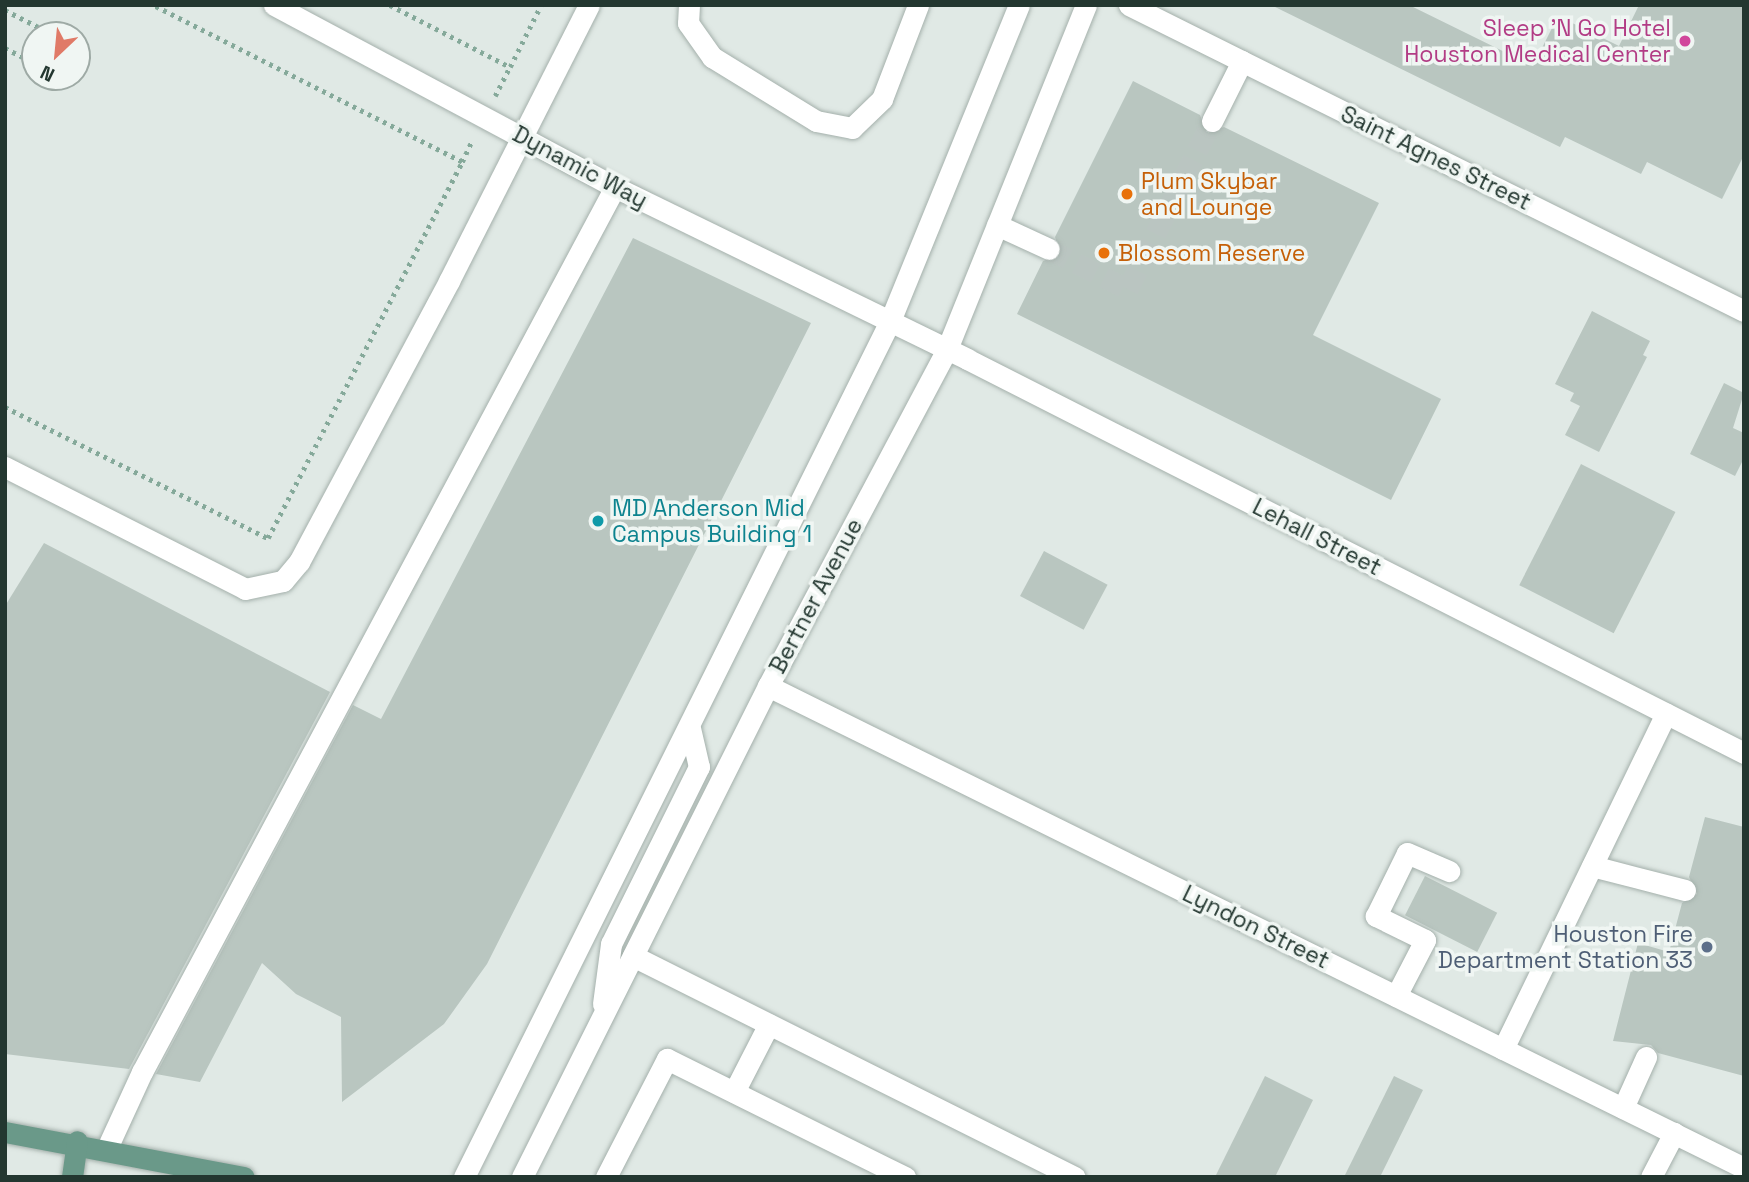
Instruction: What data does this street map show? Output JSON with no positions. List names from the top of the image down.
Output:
{
  "streets": {
    "street": [
      "Saint Agnes Street",
      "Dynamic Way",
      "Lehall Street",
      "Bertner Avenue",
      "Lyndon Street"
    ]
  },
  "crossings": [
    ["Dynamic Way", "Lehall Street"],
    ["Lehall Street", "Bertner Avenue"],
    ["Bertner Avenue", "Lyndon Street"]
  ],
  "places": [
    "Sleep 'N Go Hotel Houston Medical Center",
    "Plum Skybar and Lounge",
    "Blossom Reserve",
    "MD Anderson Mid Campus Building 1",
    "Houston Fire Department Station 33"
  ],
  "north": "bottom left"
}
